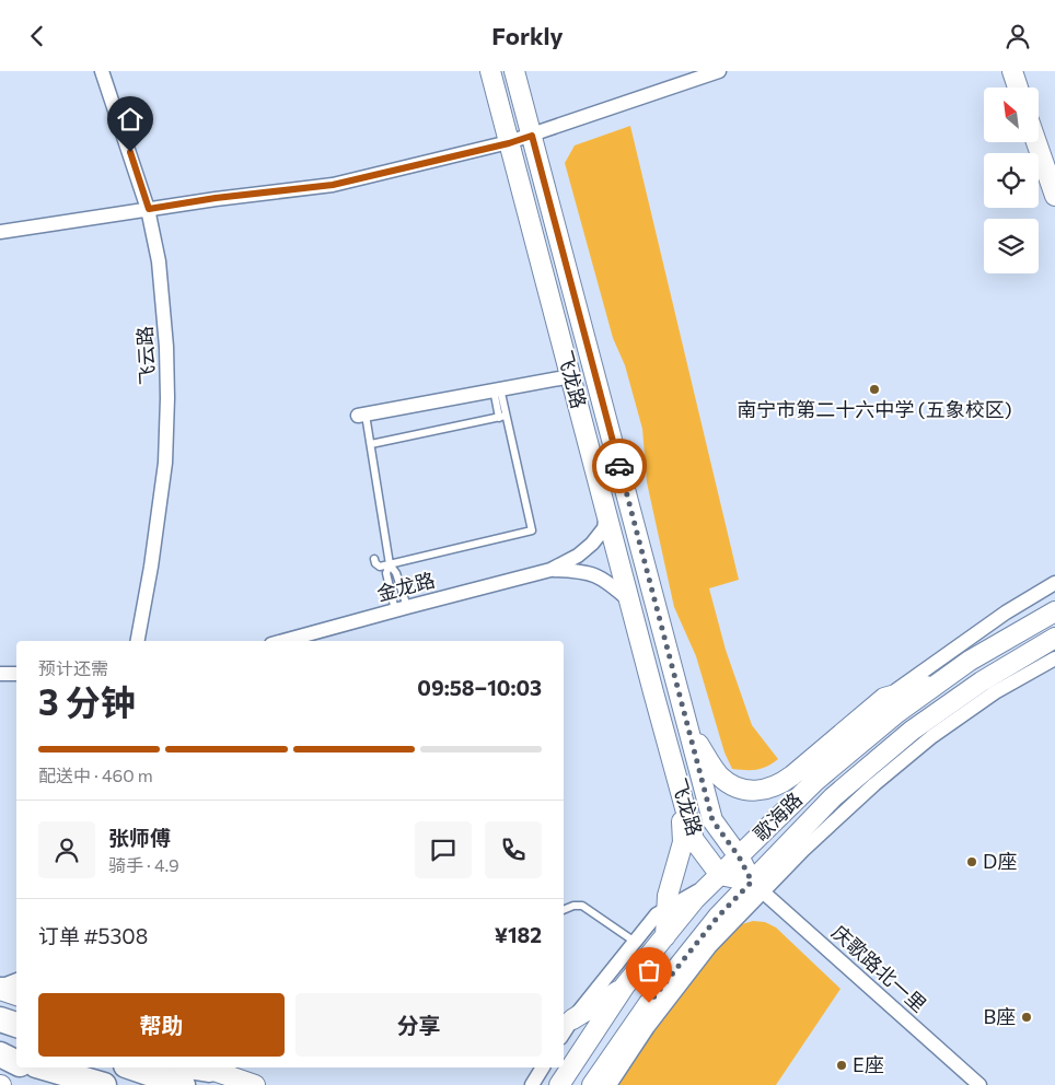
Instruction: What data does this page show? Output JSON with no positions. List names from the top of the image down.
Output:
{
  "streets": {
    "main road": ["飞龙路", "歌海路"],
    "street": ["飞云路", "金龙路", "庆歌路北一里"]
  },
  "crossings": [
    ["飞龙路", "金龙路"],
    ["飞龙路", "歌海路"],
    ["飞龙路", "庆歌路北一里"],
    ["歌海路", "庆歌路北一里"]
  ],
  "places": [
    "南宁市第二十六中学 (五象校区)",
    "D座",
    "B座",
    "E座"
  ],
  "north": "top left",
  "page": {
    "header": "Forkly",
    "heading": ["3 分钟", "预计还需", "09:58–10:03"],
    "panel": [
      "张师傅",
      "骑手 · 4.9",
      "订单 #5308",
      "¥182"
    ],
    "bar": "配送中 · 460 m",
    "buttons": ["帮助", "分享"]
  }
}
